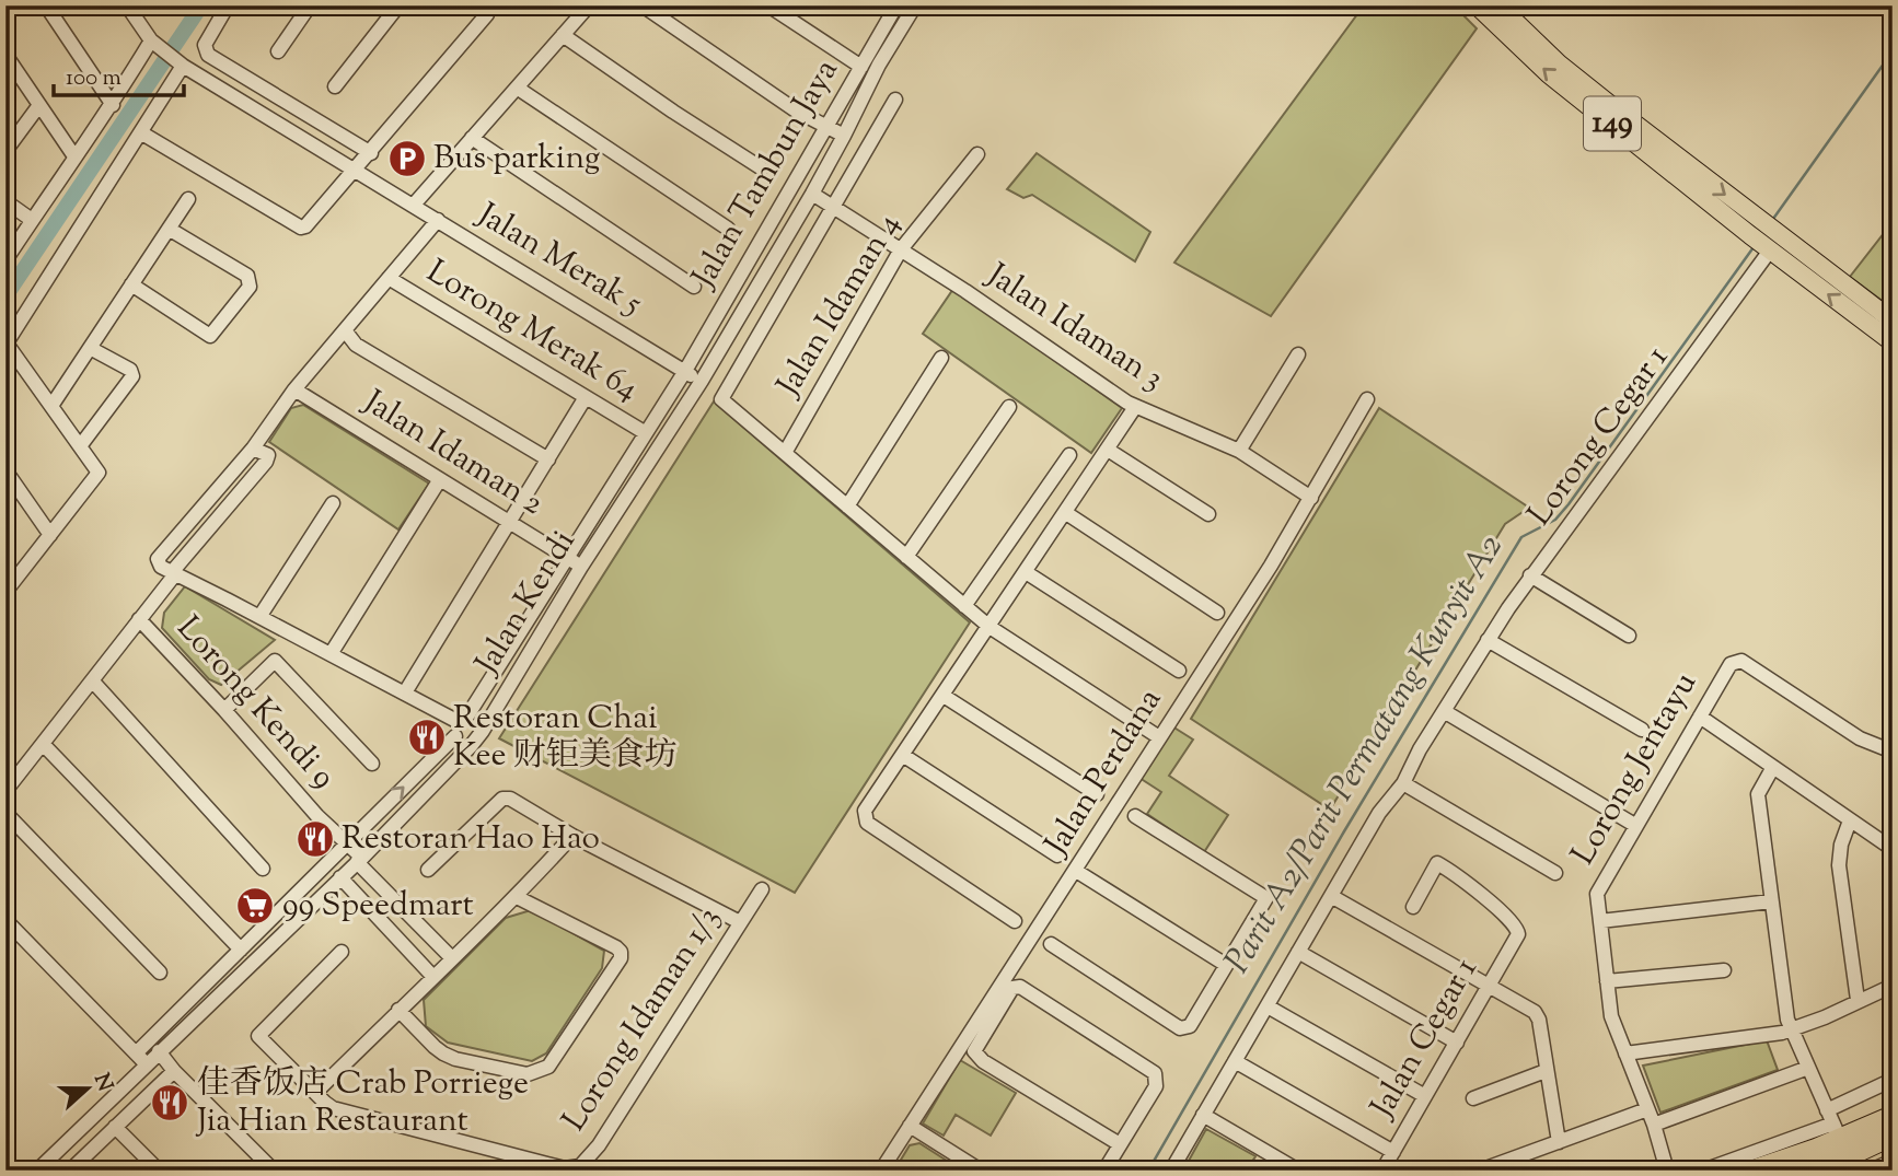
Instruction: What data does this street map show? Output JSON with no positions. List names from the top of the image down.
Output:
{
  "streets": {
    "main road": ["149"],
    "street": [
      "Jalan Tambun Jaya",
      "Jalan Merak 5",
      "Jalan Idaman 4",
      "Jalan Idaman 3",
      "Lorong Merak 64",
      "Lorong Cegar 1",
      "Jalan Idaman 2",
      "Jalan Kendi",
      "Lorong Kendi 9",
      "Lorong Jentayu",
      "Jalan Perdana",
      "Lorong Idaman 1/3",
      "Jalan Cegar 1"
    ]
  },
  "crossings": [
    ["149", "Lorong Cegar 1"],
    ["Jalan Tambun Jaya", "Jalan Merak 5"],
    ["Jalan Tambun Jaya", "Jalan Kendi"],
    ["Jalan Merak 5", "Jalan Kendi"],
    ["Jalan Idaman 4", "Jalan Idaman 3"],
    ["Jalan Idaman 3", "Jalan Kendi"],
    ["Jalan Idaman 3", "Jalan Perdana"],
    ["Lorong Merak 64", "Jalan Kendi"],
    ["Jalan Idaman 2", "Jalan Kendi"],
    ["Jalan Kendi", "Lorong Kendi 9"]
  ],
  "water": ["Parit A2/Parit Permatang Kunyit A2"],
  "places": {
    "parking": ["Bus parking"],
    "restaurant": ["Restoran Chai Kee 财钜美食坊", "Restoran Hao Hao", "佳香饭店 Crab Porriege Jia Hian Restaurant"],
    "supermarket": ["99 Speedmart"]
  },
  "scale_bar": "100 m",
  "north": "right"
}
